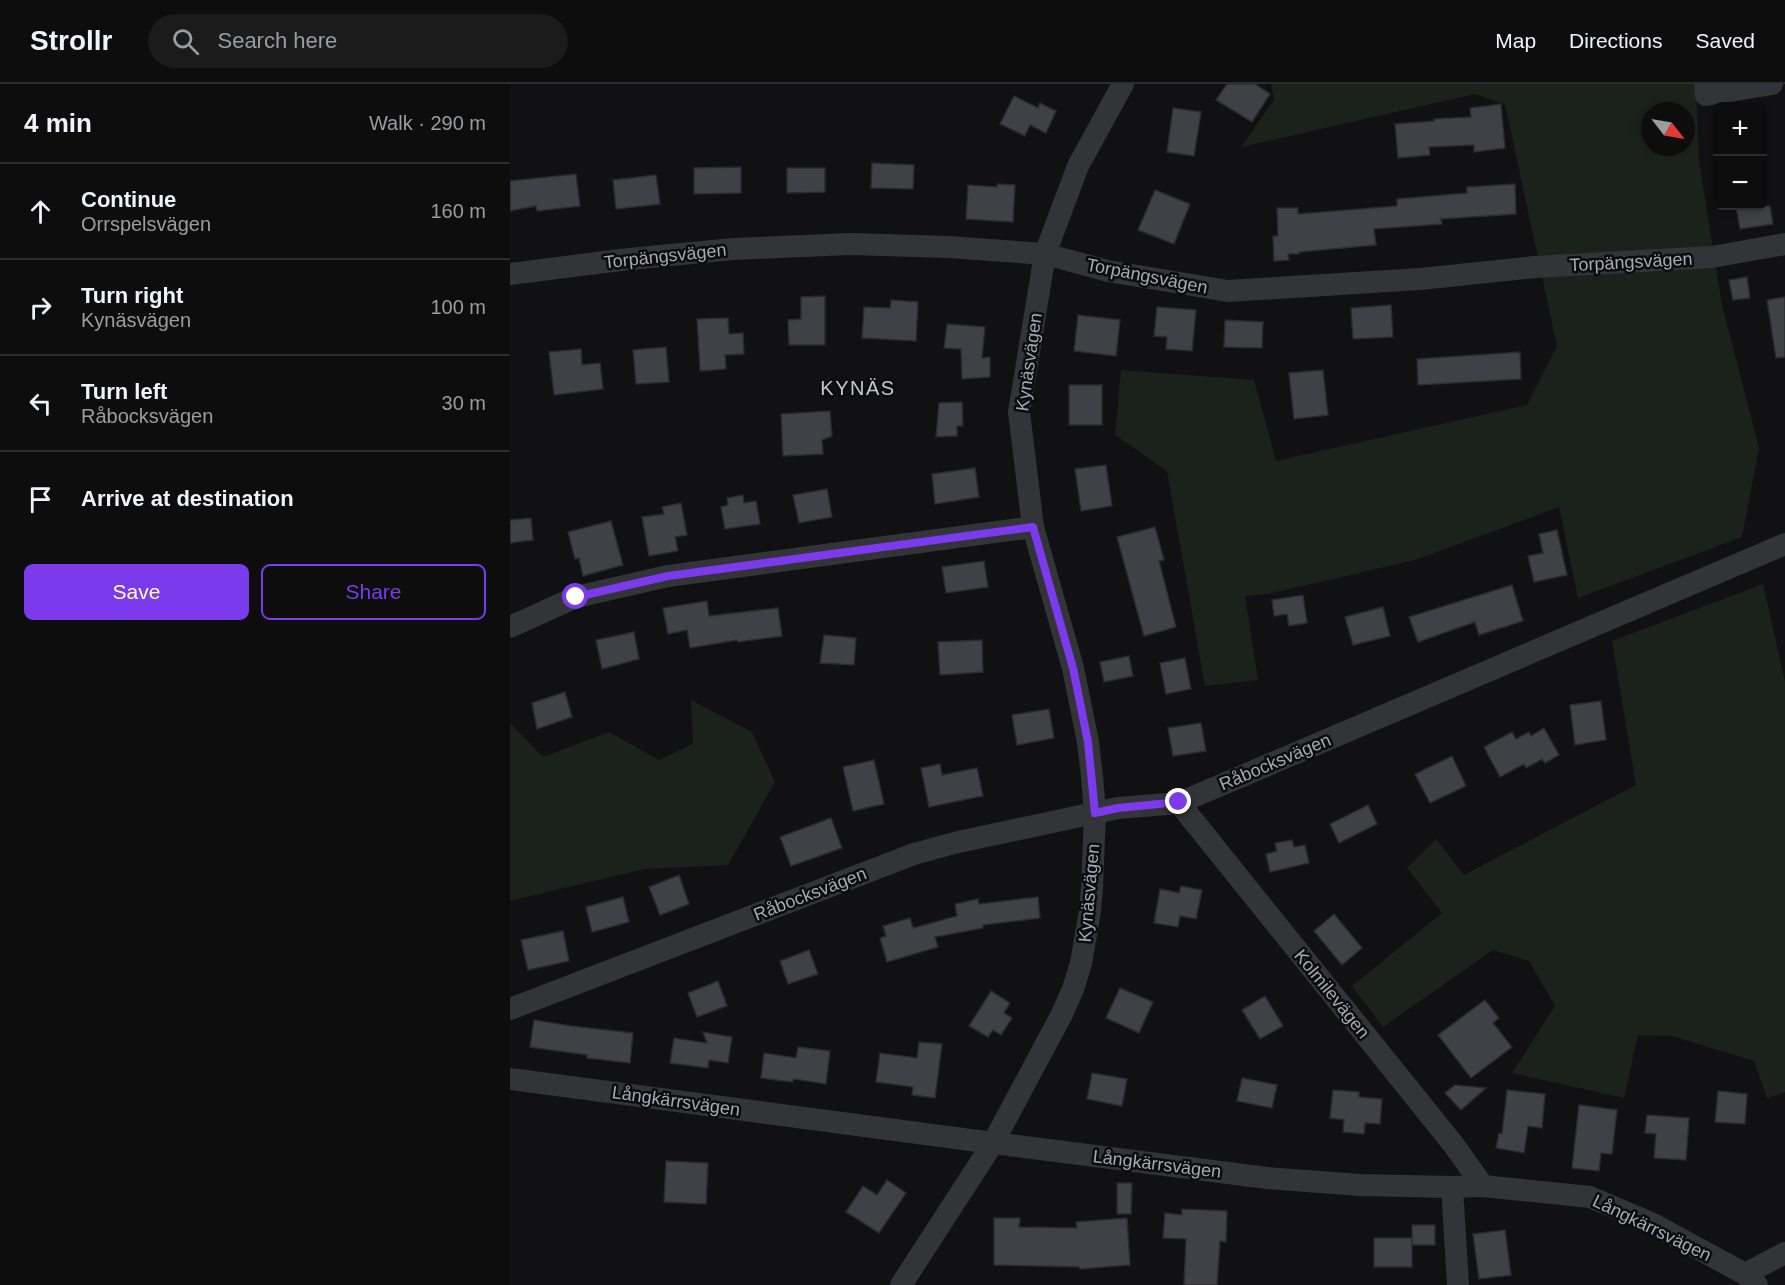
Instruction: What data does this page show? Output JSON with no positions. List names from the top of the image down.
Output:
{
  "streets": {
    "street": [
      "Torpängsvägen",
      "Kynäsvägen",
      "Råbocksvägen",
      "Kolmilevägen",
      "Långkärrsvägen"
    ]
  },
  "crossings": [
    ["Torpängsvägen", "Kynäsvägen"],
    ["Kynäsvägen", "Råbocksvägen"],
    ["Kynäsvägen", "Långkärrsvägen"],
    ["Råbocksvägen", "Kolmilevägen"],
    ["Kolmilevägen", "Långkärrsvägen"]
  ],
  "districts": ["KYNÄS"],
  "north": "bottom right",
  "page": {
    "header": "Strollr",
    "search": "Search here",
    "nav": ["Map", "Directions", "Saved"],
    "heading": ["4 min", "Walk · 290 m"],
    "map_buttons": ["+", "−"],
    "list": [
      ["Continue", "Orrspelsvägen", "160 m"],
      ["Turn right", "Kynäsvägen", "100 m"],
      ["Turn left", "Råbocksvägen", "30 m"],
      "Arrive at destination"
    ],
    "buttons": ["Save", "Share"]
  }
}
